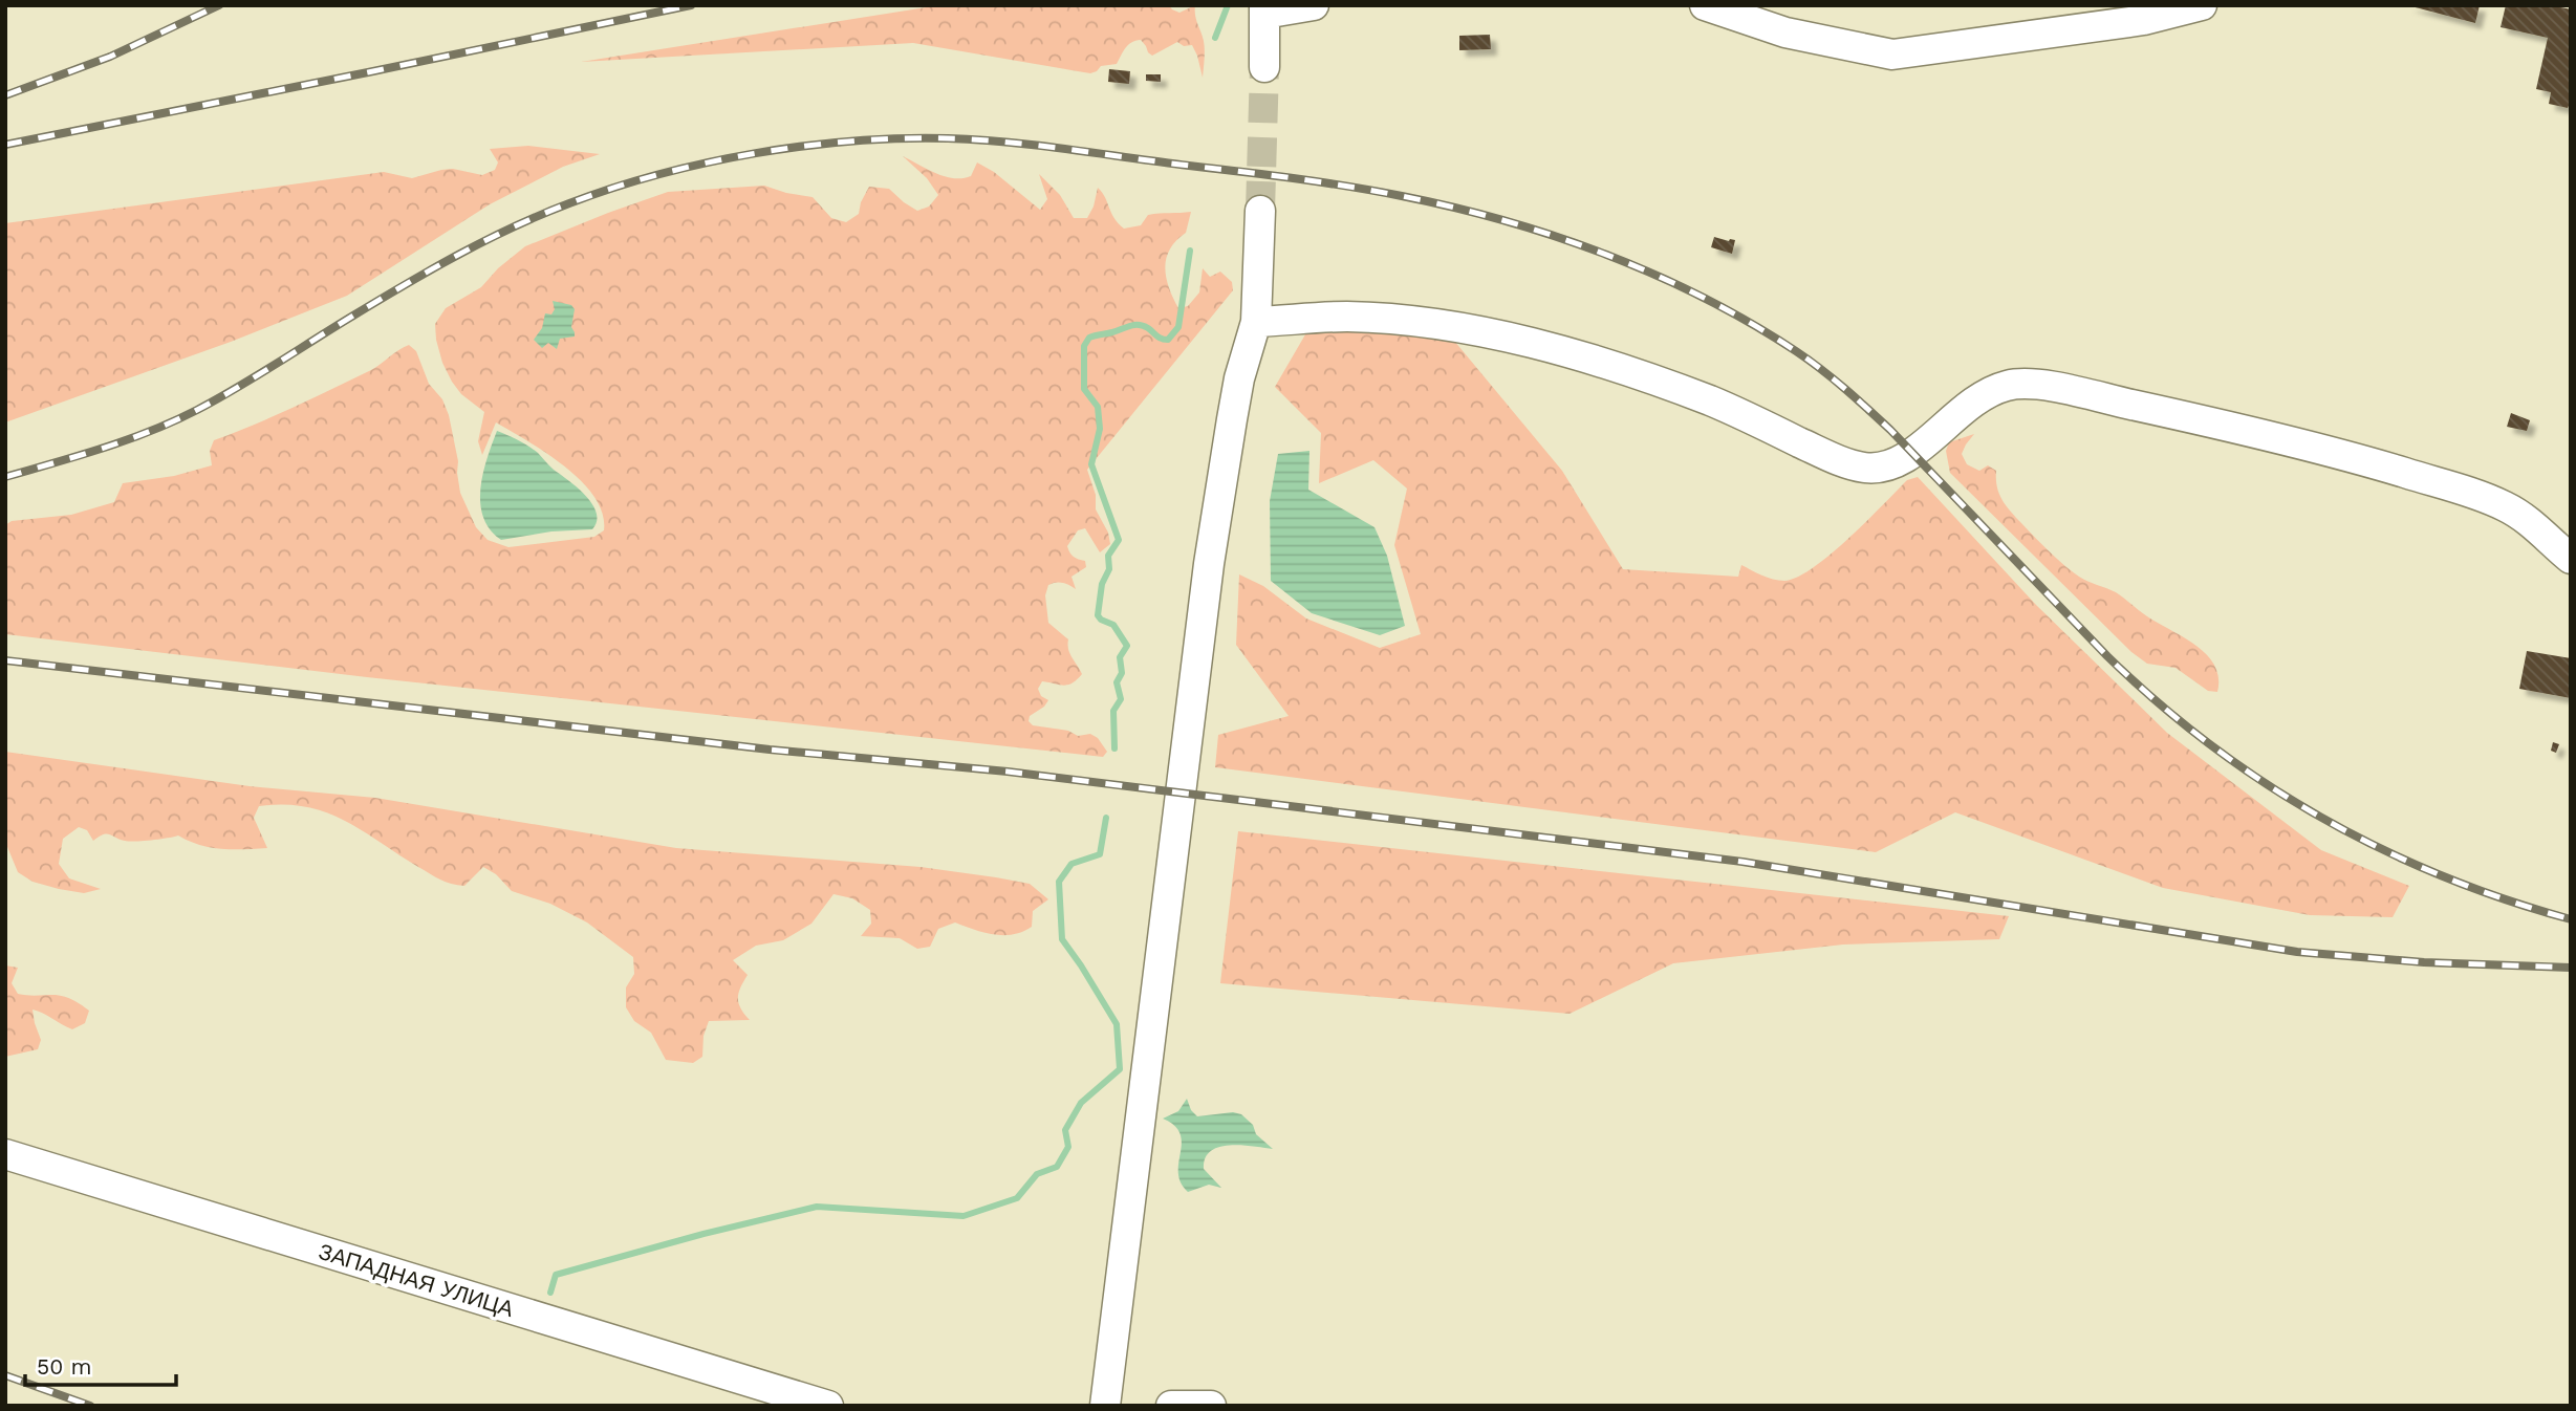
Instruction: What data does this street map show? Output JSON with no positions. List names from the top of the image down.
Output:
{
  "streets": {
    "street": ["ЗАПАДНАЯ УЛИЦА"]
  },
  "scale_bar": "50 m"
}
